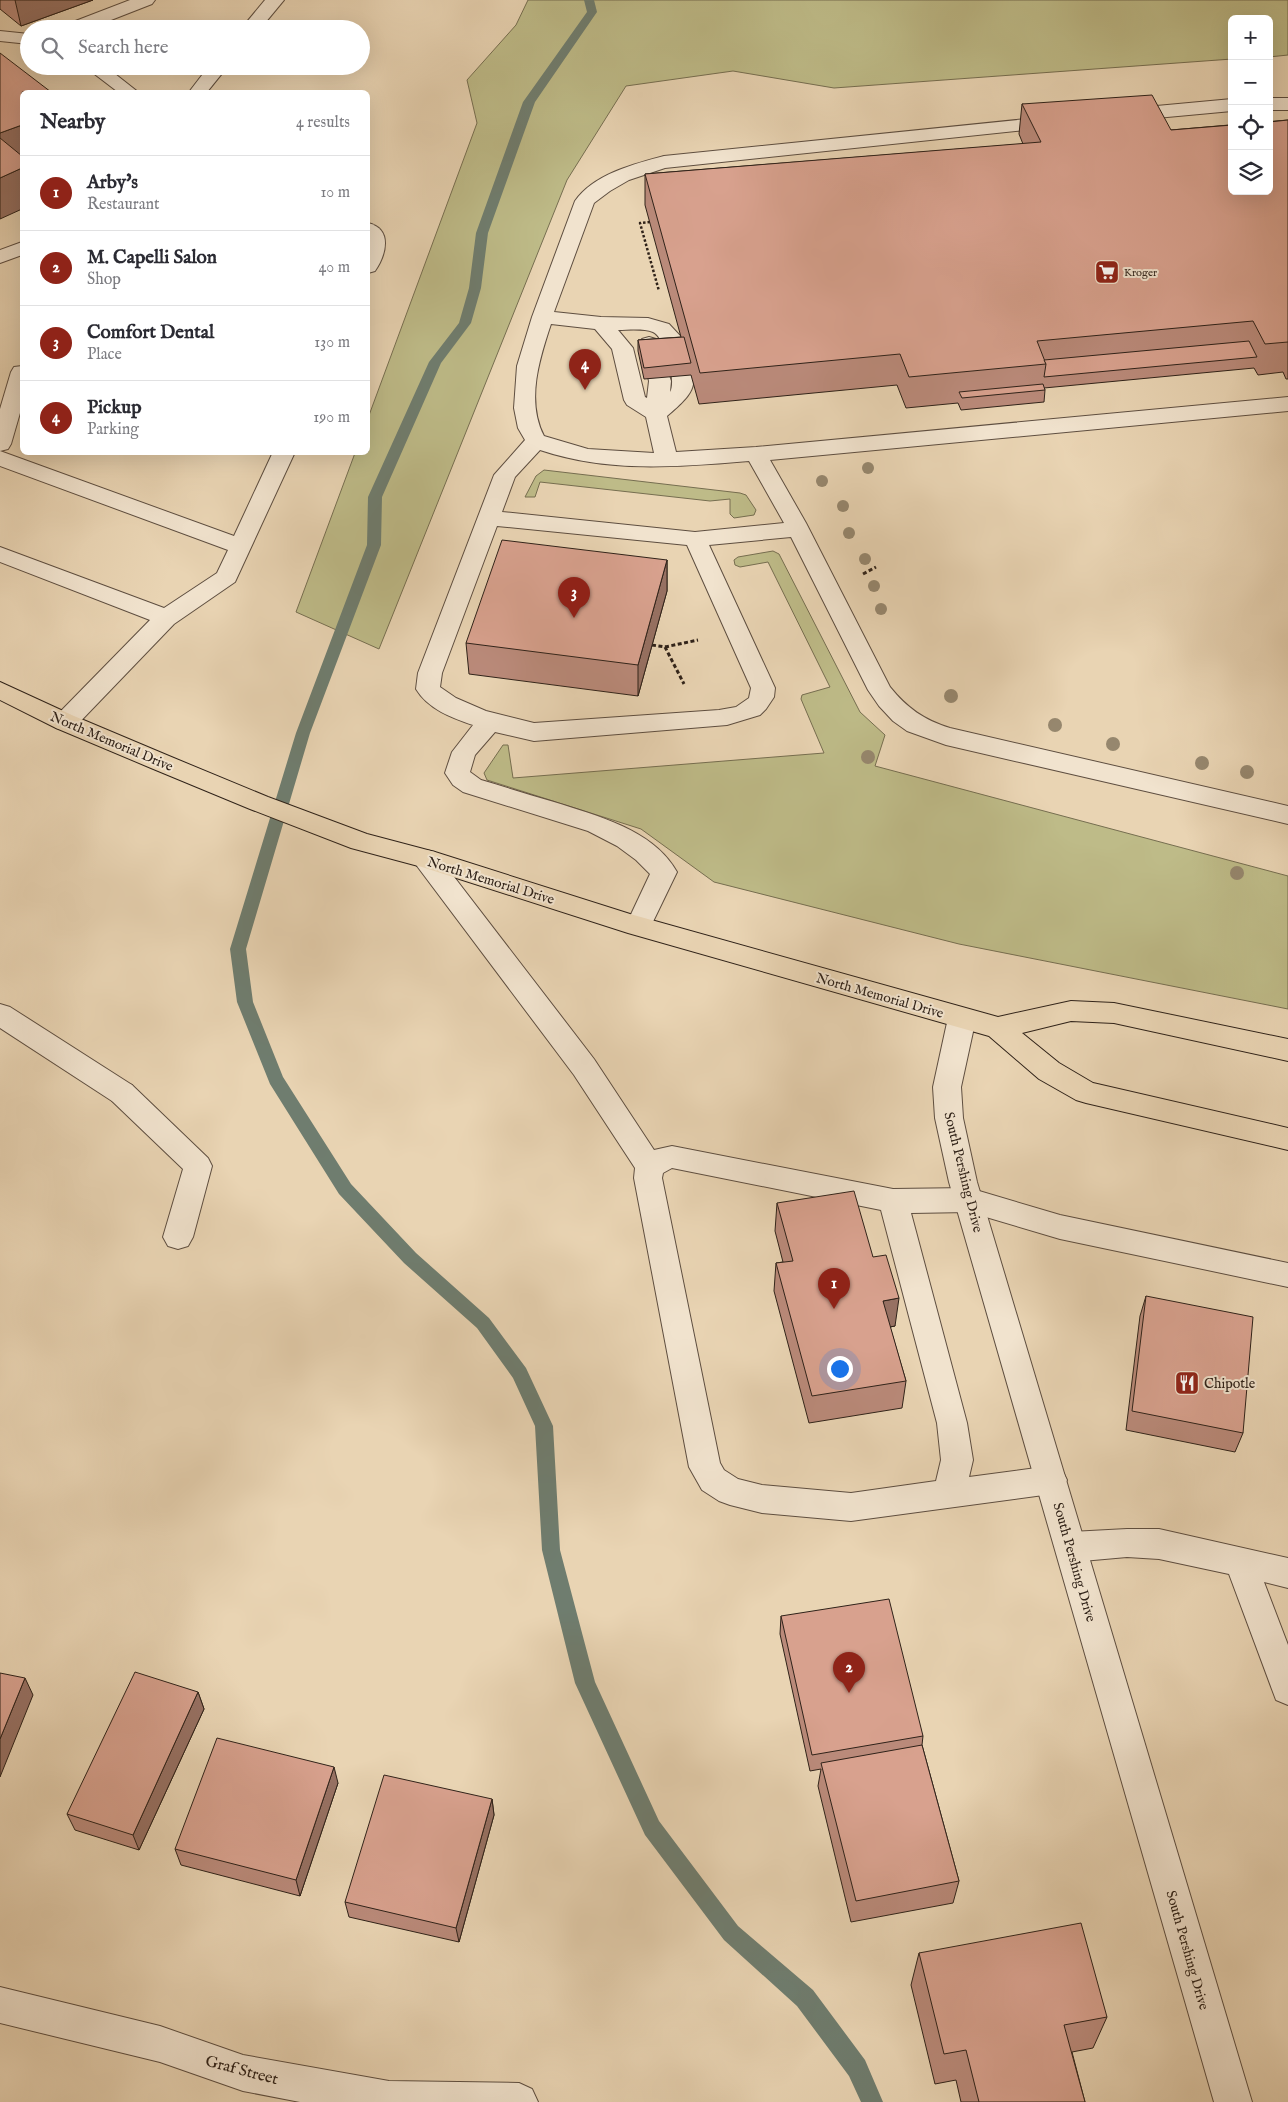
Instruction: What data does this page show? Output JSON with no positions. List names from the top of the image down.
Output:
{
  "streets": {
    "main road": ["North Memorial Drive"],
    "street": ["South Pershing Drive", "Graf Street"]
  },
  "crossings": [
    ["North Memorial Drive", "South Pershing Drive"]
  ],
  "places": {
    "supermarket": ["Kroger"],
    "restaurant": ["Chipotle"]
  },
  "page": {
    "map_buttons": ["+", "−"],
    "search": "Search here",
    "heading": ["Nearby", "4 results"],
    "list": [
      {
        "mark": "1",
        "name": "Arby's",
        "note": "Restaurant",
        "value": "10 m"
      },
      {
        "mark": "2",
        "name": "M. Capelli Salon",
        "note": "Shop",
        "value": "40 m"
      },
      {
        "mark": "3",
        "name": "Comfort Dental",
        "note": "Place",
        "value": "130 m"
      },
      {
        "mark": "4",
        "name": "Pickup",
        "note": "Parking",
        "value": "190 m"
      }
    ],
    "pins": [
      "4",
      "3",
      "1",
      "2"
    ]
  }
}
